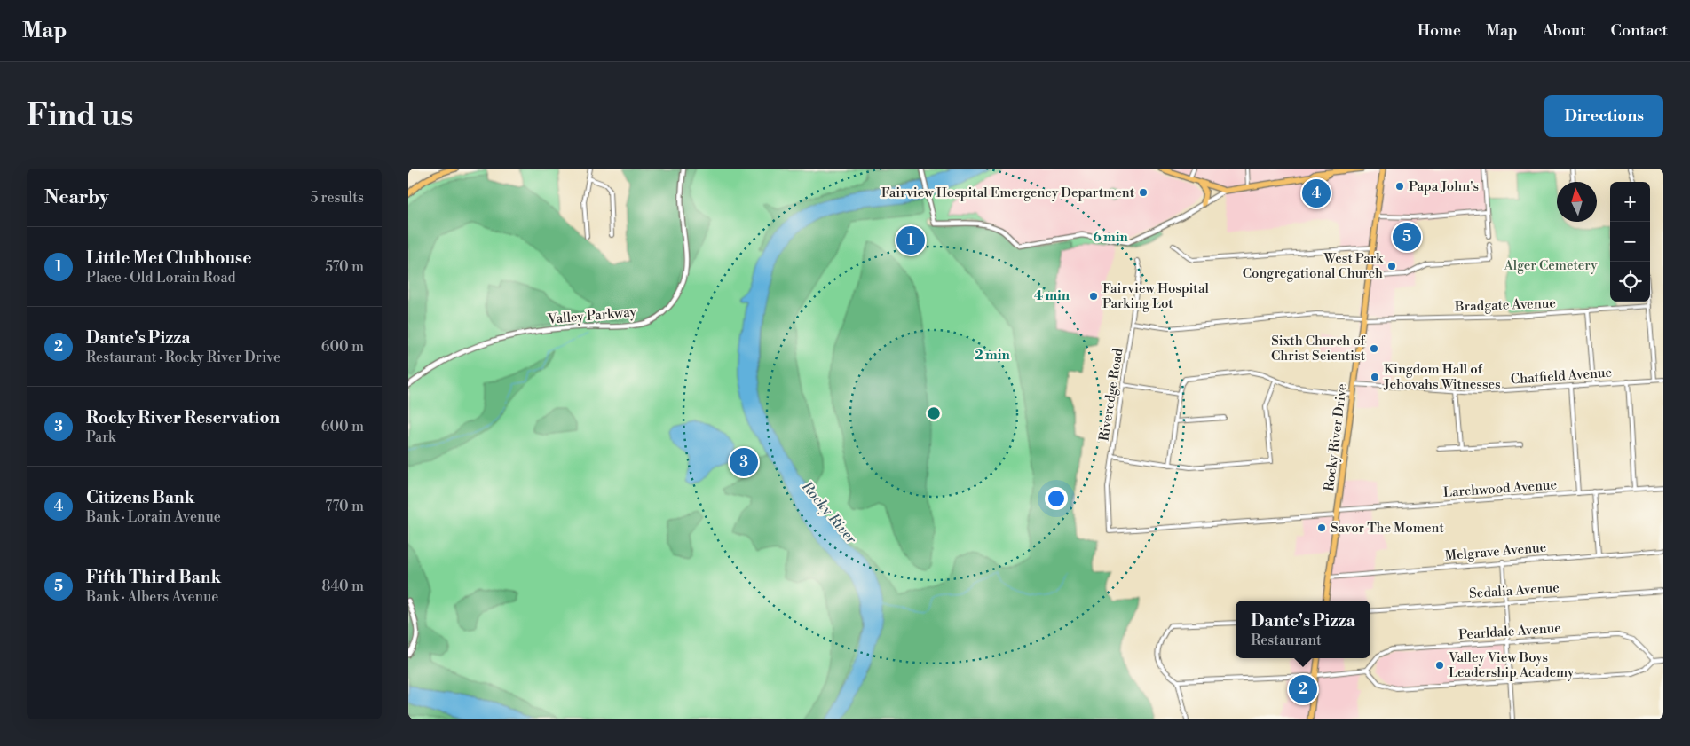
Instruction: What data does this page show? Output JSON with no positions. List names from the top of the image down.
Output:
{
  "streets": {
    "main road": ["Rocky River Drive"],
    "street": [
      "Bradgate Avenue",
      "Valley Parkway",
      "Chatfield Avenue",
      "Riveredge Road",
      "Larchwood Avenue",
      "Melgrave Avenue",
      "Sedalia Avenue",
      "Pearldale Avenue"
    ]
  },
  "crossings": [
    ["Bradgate Avenue", "Riveredge Road"],
    ["Bradgate Avenue", "Rocky River Drive"],
    ["Chatfield Avenue", "Rocky River Drive"],
    ["Riveredge Road", "Larchwood Avenue"],
    ["Rocky River Drive", "Larchwood Avenue"],
    ["Rocky River Drive", "Melgrave Avenue"]
  ],
  "water": ["Rocky River"],
  "parks": ["Alger Cemetery"],
  "places": [
    "Papa John's",
    "Fairview Hospital Emergency Department",
    "West Park Congregational Church",
    "Fairview Hospital Parking Lot",
    "Sixth Church of Christ Scientist",
    "Kingdom Hall of Jehovahs Witnesses",
    "Savor The Moment",
    "Valley View Boys Leadership Academy"
  ],
  "north": "top",
  "page": {
    "header": "Map",
    "nav": [
      "Home",
      "Map",
      "About",
      "Contact"
    ],
    "buttons": "Directions",
    "title": "Find us",
    "heading": ["Nearby", "5 results"],
    "pins": [
      "4",
      "5",
      "1",
      "3",
      "2"
    ],
    "map_buttons": ["+", "−"],
    "list": [
      {
        "mark": "1",
        "name": "Little Met Clubhouse",
        "note": "Place · Old Lorain Road",
        "value": "570 m"
      },
      {
        "mark": "2",
        "name": "Dante's Pizza",
        "note": "Restaurant · Rocky River Drive",
        "value": "600 m"
      },
      {
        "mark": "3",
        "name": "Rocky River Reservation",
        "note": "Park",
        "value": "600 m"
      },
      {
        "mark": "4",
        "name": "Citizens Bank",
        "note": "Bank · Lorain Avenue",
        "value": "770 m"
      },
      {
        "mark": "5",
        "name": "Fifth Third Bank",
        "note": "Bank · Albers Avenue",
        "value": "840 m"
      }
    ],
    "popup": ["Dante's Pizza", "Restaurant"]
  },
  "rings": ["6 min", "4 min", "2 min"]
}
